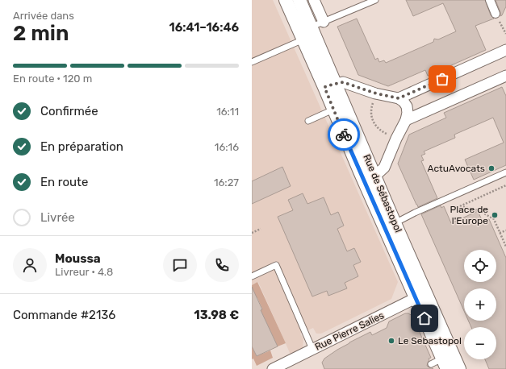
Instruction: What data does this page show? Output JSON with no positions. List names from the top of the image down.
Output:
{
  "streets": {
    "street": ["Rue de Sébastopol", "Rue Pierre Salies"]
  },
  "crossings": [
    ["Rue de Sébastopol", "Rue Pierre Salies"]
  ],
  "places": ["ActuAvocats", "Place de l'Europe", "Le Sebastopol"],
  "page": {
    "heading": ["2 min", "Arrivée dans", "16:41–16:46"],
    "panel": [
      "Moussa",
      "Livreur · 4.8",
      "Commande #2136",
      "13.98 €"
    ],
    "bar": "En route · 120 m",
    "list": [
      ["Confirmée", "16:11"],
      ["En préparation", "16:16"],
      ["En route", "16:27"],
      "Livrée"
    ],
    "map_buttons": ["+", "−"]
  }
}
